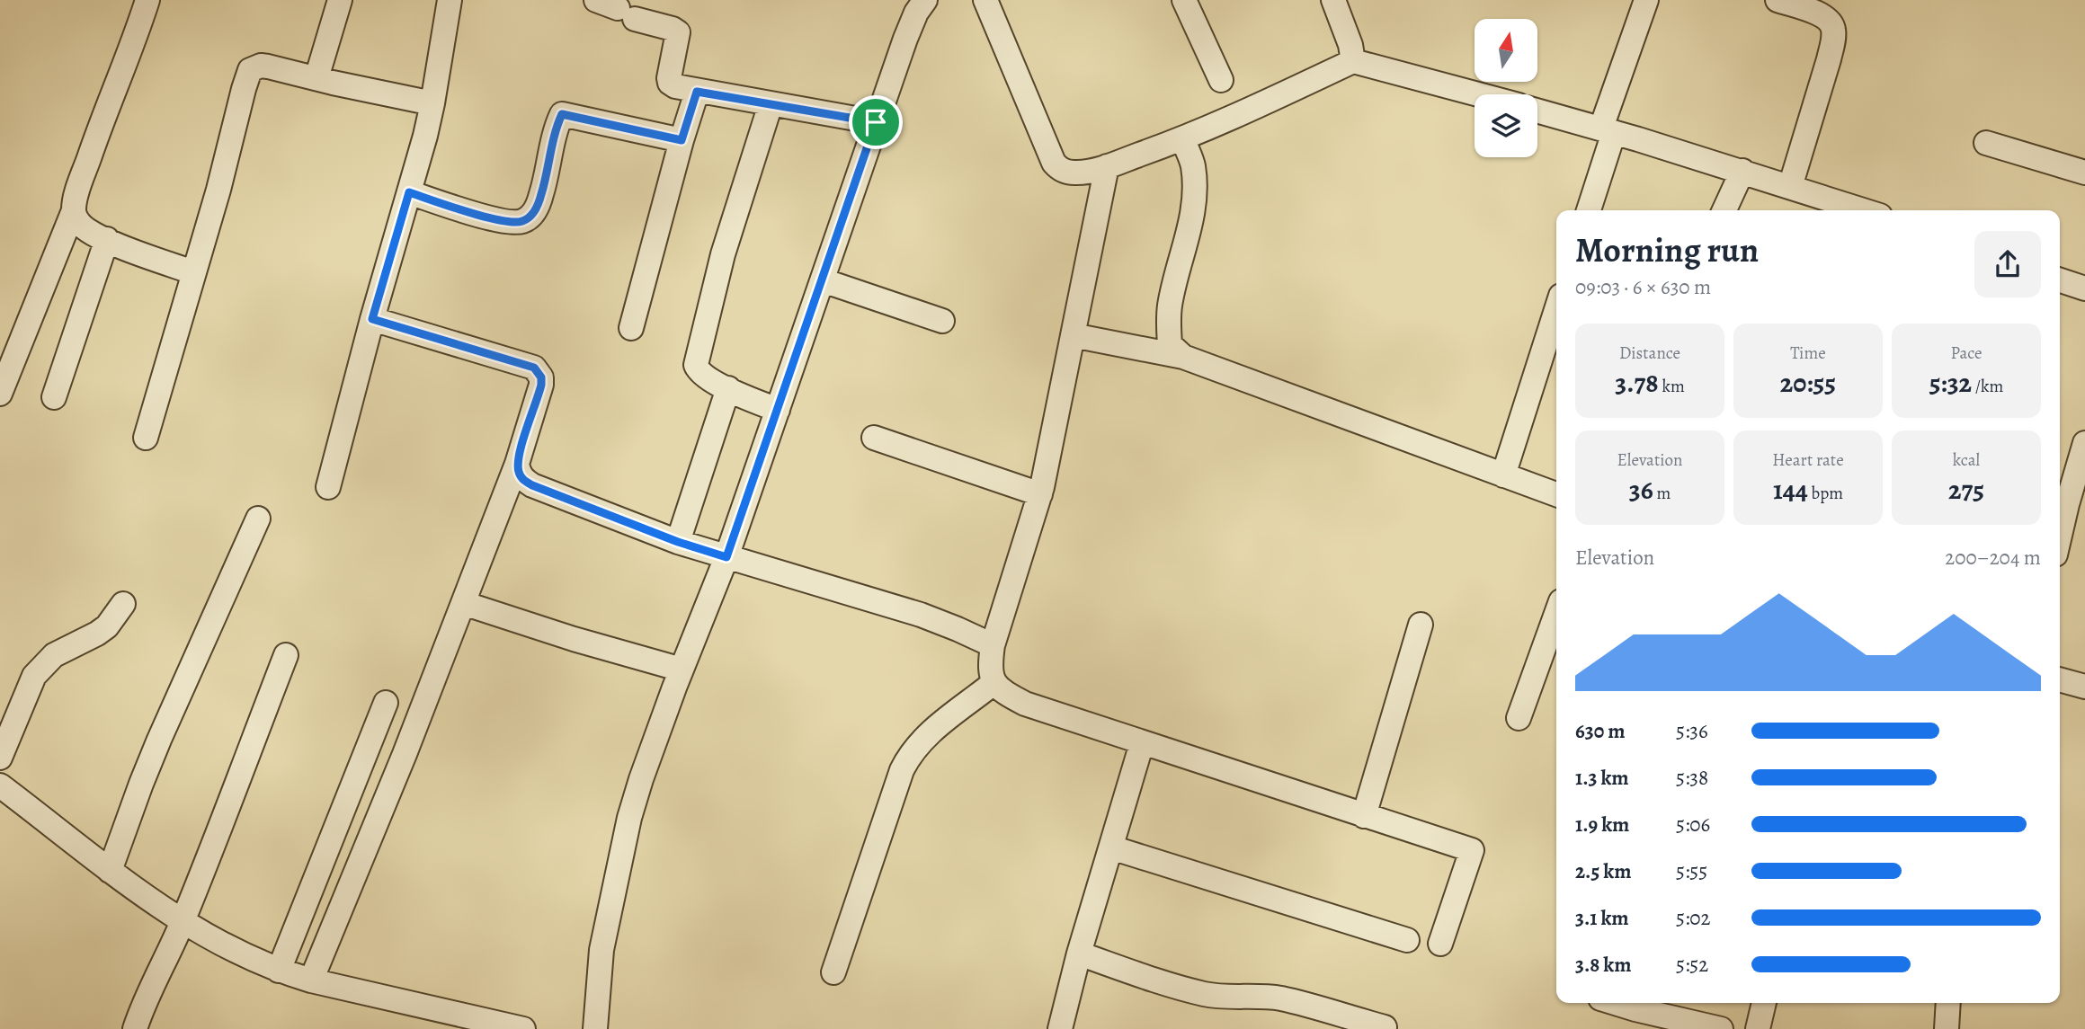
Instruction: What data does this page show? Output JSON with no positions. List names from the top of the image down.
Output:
{
  "north": "top",
  "page": {
    "heading": ["Morning run", "09:03 · 6 × 630 m"],
    "stats": [
      ["Distance", "3.78 km"],
      ["Time", "20:55"],
      ["Pace", "5:32 /km"],
      ["Elevation", "36 m"],
      ["Heart rate", "144 bpm"],
      ["kcal", "275"]
    ],
    "chart": ["Elevation", "200–204 m"],
    "list": [
      {
        "name": "630 m",
        "note": "5:36"
      },
      {
        "name": "1.3 km",
        "note": "5:38"
      },
      {
        "name": "1.9 km",
        "note": "5:06"
      },
      {
        "name": "2.5 km",
        "note": "5:55"
      },
      {
        "name": "3.1 km",
        "note": "5:02"
      },
      {
        "name": "3.8 km",
        "note": "5:52"
      }
    ]
  }
}
